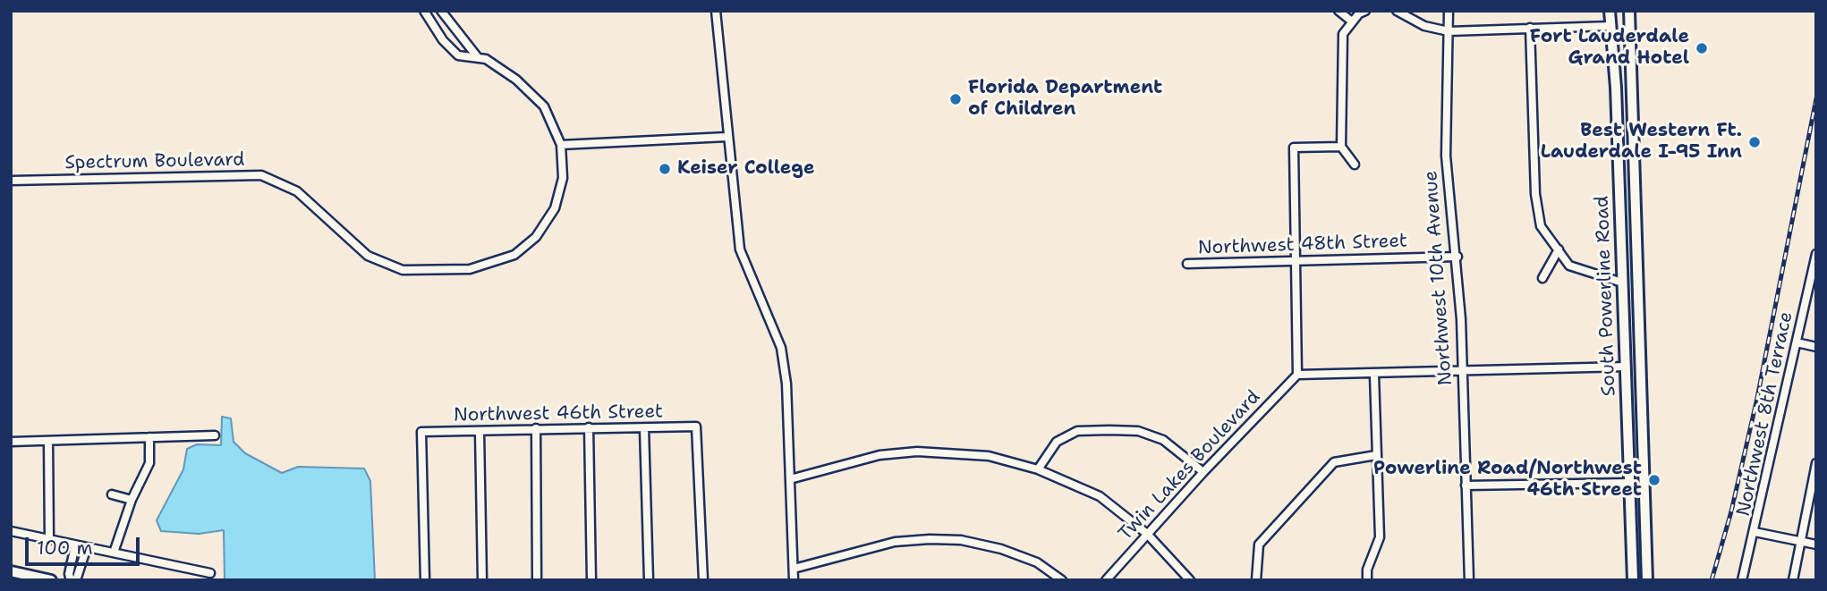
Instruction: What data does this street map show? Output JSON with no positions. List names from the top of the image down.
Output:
{
  "streets": {
    "main road": ["South Powerline Road"],
    "street": [
      "Spectrum Boulevard",
      "Northwest 48th Street",
      "Northwest 10th Avenue",
      "Northwest 46th Street",
      "Northwest 8th Terrace",
      "Twin Lakes Boulevard"
    ]
  },
  "crossings": [
    ["Northwest 48th Street", "Northwest 10th Avenue"]
  ],
  "places": [
    "Fort Lauderdale Grand Hotel",
    "Florida Department of Children",
    "Best Western Ft. Lauderdale I-95 Inn",
    "Keiser College",
    "Powerline Road/Northwest 46th Street"
  ],
  "scale_bar": "100 m"
}
